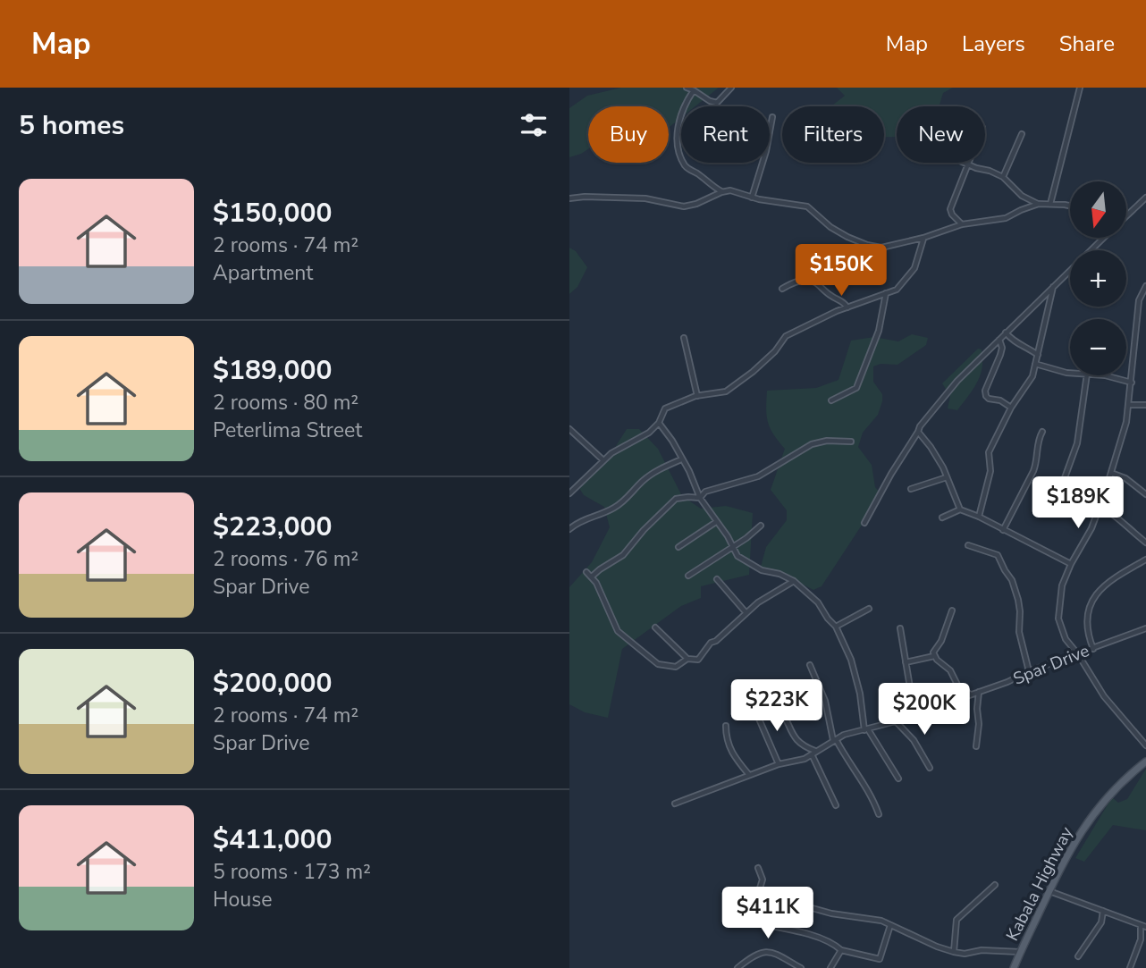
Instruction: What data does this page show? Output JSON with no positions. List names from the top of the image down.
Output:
{
  "streets": {
    "main road": ["Kabala Highway"],
    "street": ["Spar Drive"]
  },
  "north": "bottom",
  "page": {
    "header": "Map",
    "nav": ["Map", "Layers", "Share"],
    "heading": "5 homes",
    "chip": [
      "Buy",
      "Rent",
      "Filters",
      "New"
    ],
    "list": [
      {
        "name": "$150,000",
        "note": "2 rooms · 74 m² · Apartment"
      },
      {
        "name": "$189,000",
        "note": "2 rooms · 80 m² · Peterlima Street"
      },
      {
        "name": "$223,000",
        "note": "2 rooms · 76 m² · Spar Drive"
      },
      {
        "name": "$200,000",
        "note": "2 rooms · 74 m² · Spar Drive"
      },
      {
        "name": "$411,000",
        "note": "5 rooms · 173 m² · House"
      }
    ],
    "map_buttons": ["+", "−"],
    "price": [
      "$150K",
      "$189K",
      "$223K",
      "$200K",
      "$411K"
    ]
  }
}
